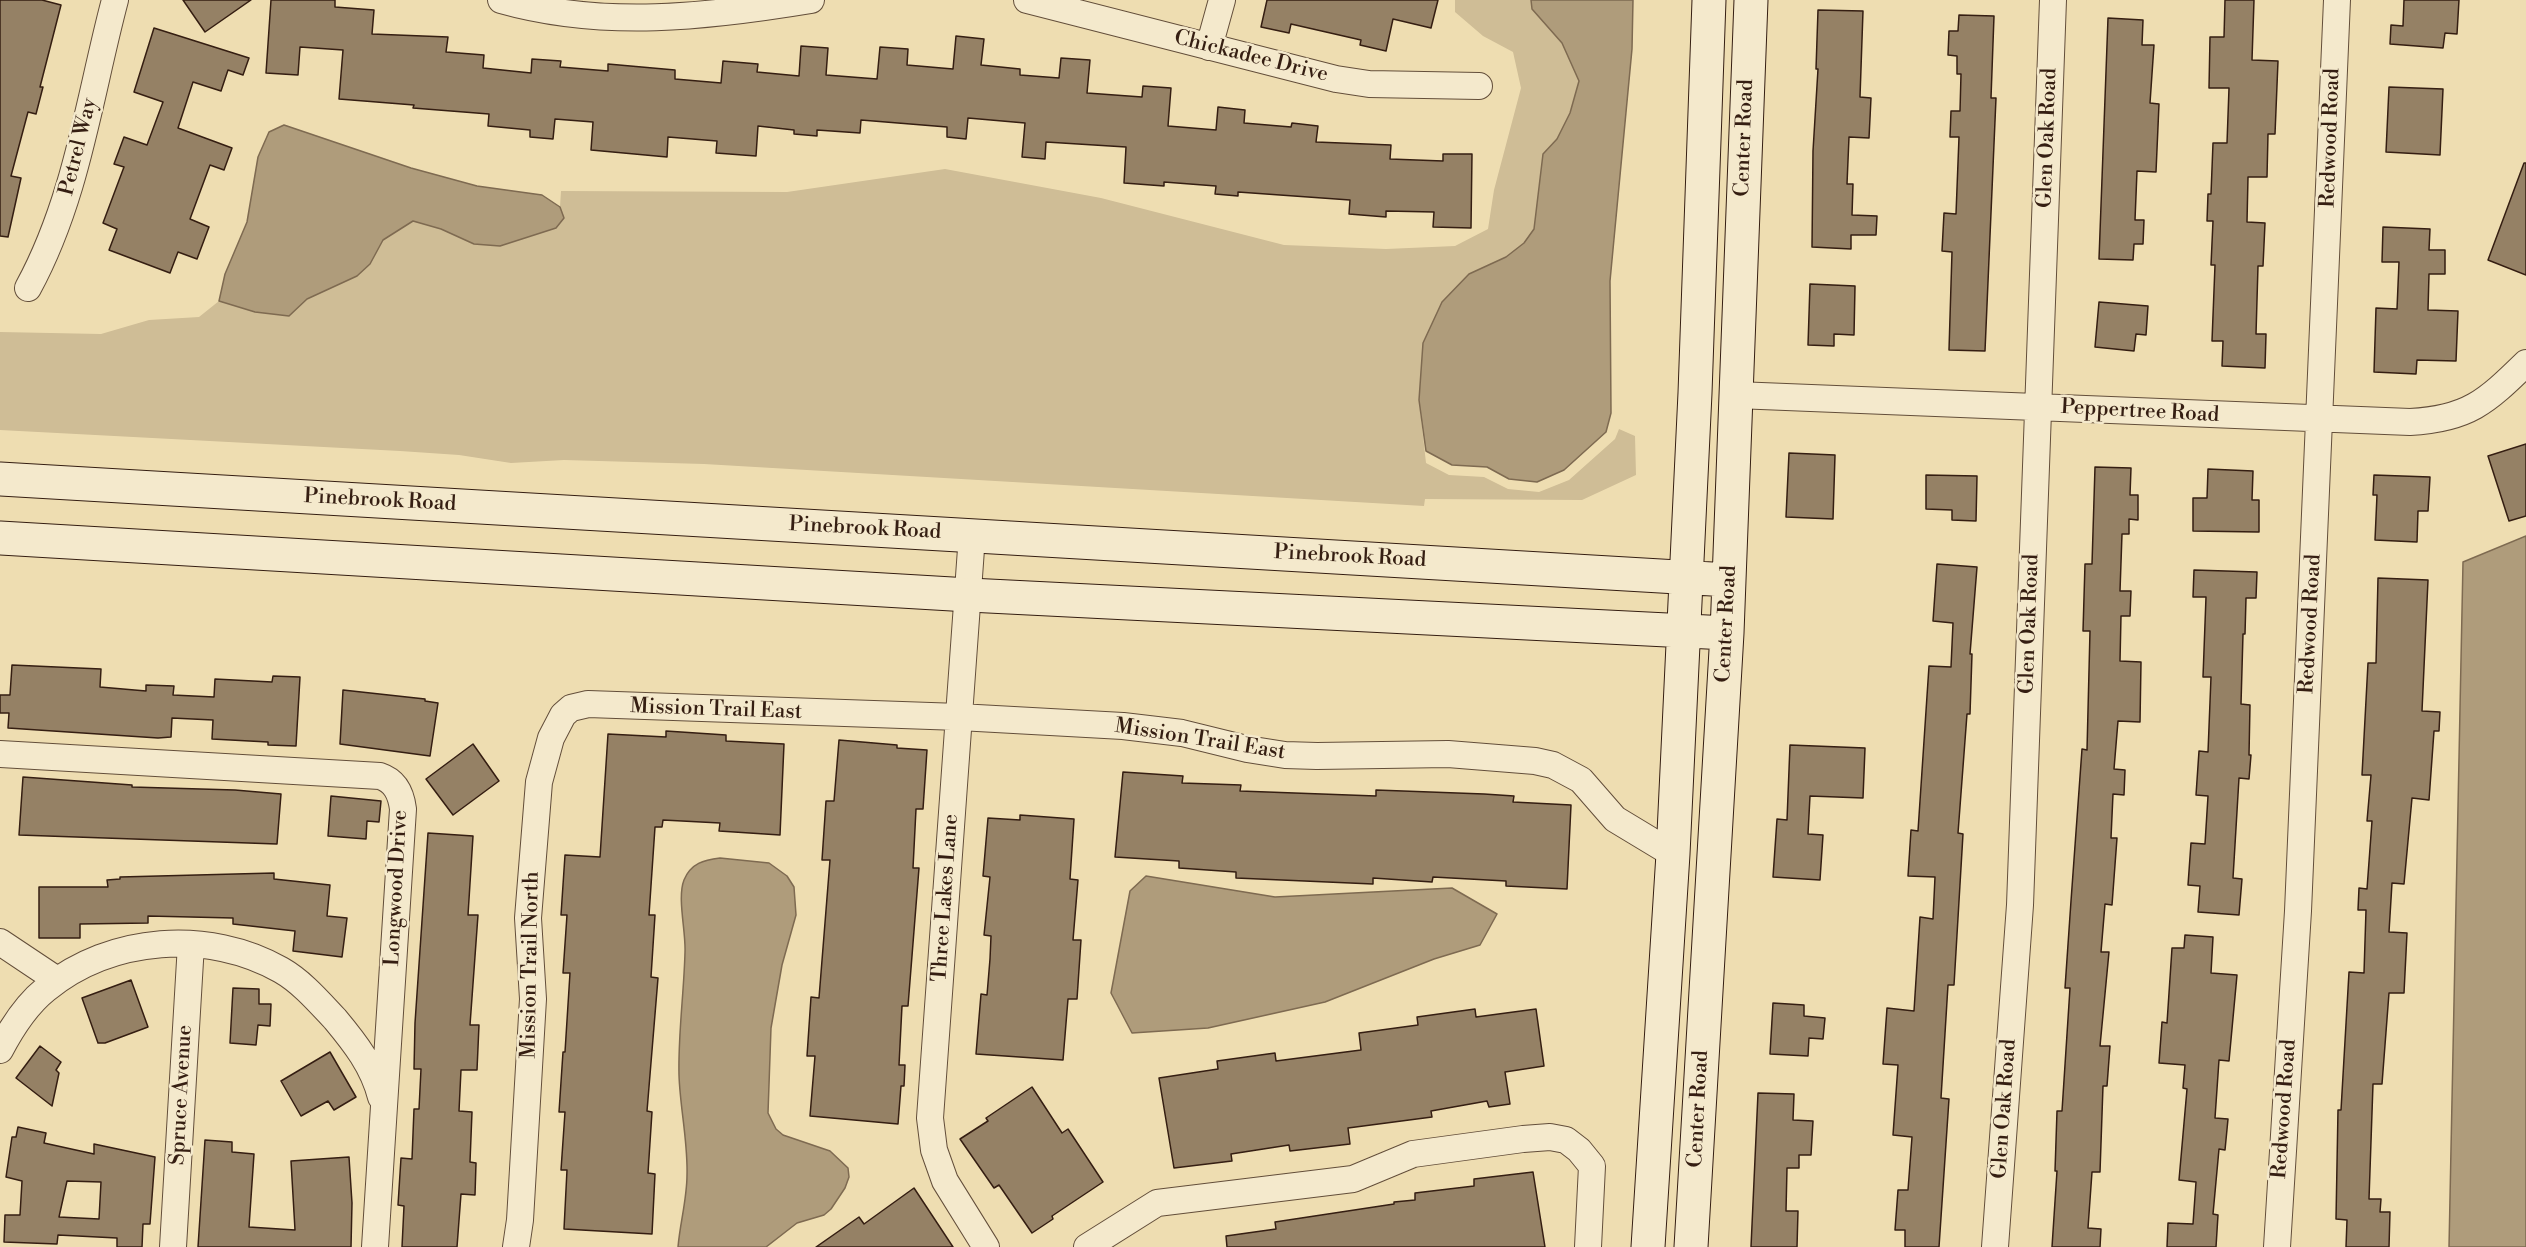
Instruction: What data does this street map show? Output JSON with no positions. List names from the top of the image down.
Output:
{
  "streets": {
    "street": [
      "Chickadee Drive",
      "Center Road",
      "Glen Oak Road",
      "Redwood Road",
      "Petrel Way",
      "Peppertree Road",
      "Pinebrook Road",
      "Mission Trail East",
      "Longwood Drive",
      "Three Lakes Lane",
      "Mission Trail North",
      "Spruce Avenue"
    ]
  },
  "crossings": [
    ["Center Road", "Peppertree Road"],
    ["Center Road", "Pinebrook Road"],
    ["Center Road", "Mission Trail East"],
    ["Glen Oak Road", "Peppertree Road"],
    ["Redwood Road", "Peppertree Road"],
    ["Pinebrook Road", "Three Lakes Lane"],
    ["Mission Trail East", "Three Lakes Lane"],
    ["Mission Trail East", "Mission Trail North"]
  ]
}
